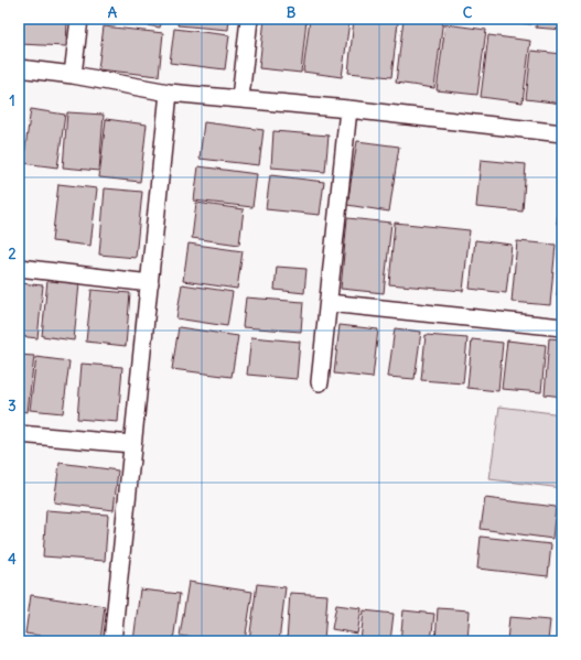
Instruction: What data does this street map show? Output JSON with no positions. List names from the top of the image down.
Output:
{
  "grid": {
    "columns": ["A", "B", "C"],
    "rows": [
      "1",
      "2",
      "3",
      "4"
    ]
  }
}
